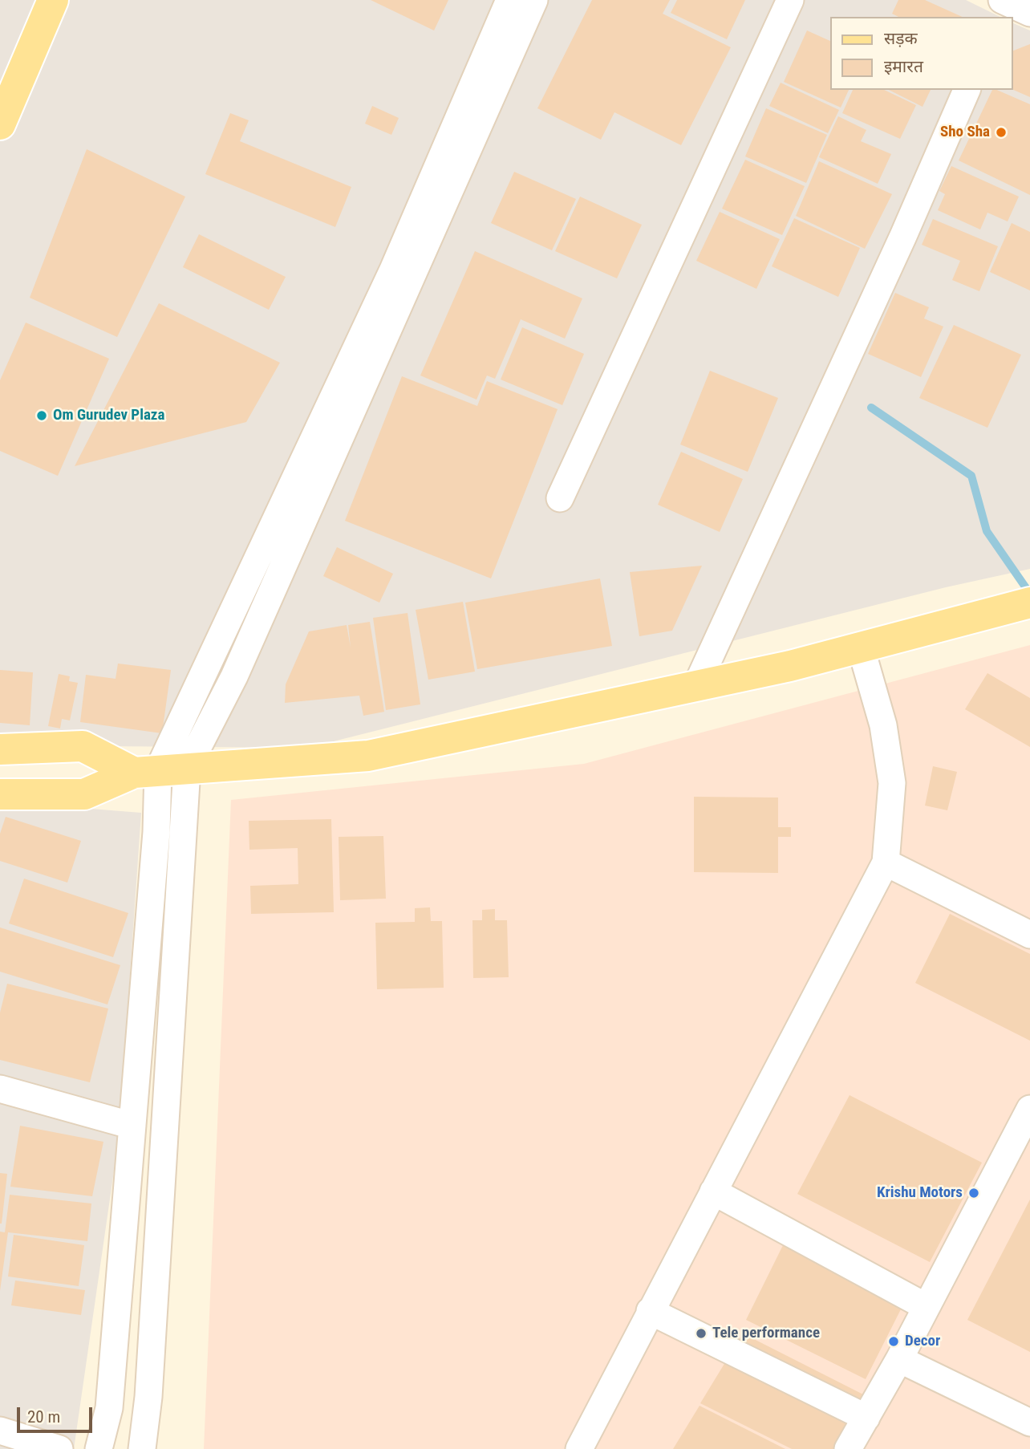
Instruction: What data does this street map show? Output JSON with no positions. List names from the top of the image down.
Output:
{
  "places": [
    "Sho Sha",
    "Om Gurudev Plaza",
    "Krishu Motors",
    "Tele performance",
    "Decor"
  ],
  "legend": ["सड़क", "इमारत"],
  "scale_bar": "20 m"
}
